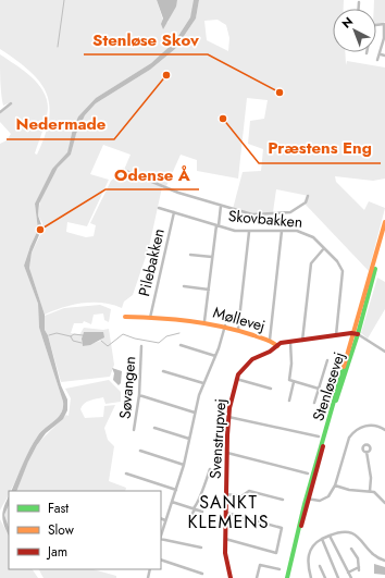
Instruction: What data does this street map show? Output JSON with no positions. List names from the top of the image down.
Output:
{
  "streets": {
    "street": [
      "Skovbakken",
      "Pilebakken",
      "Møllevej",
      "Stenløsevej",
      "Søvangen",
      "Svenstrupvej"
    ]
  },
  "crossings": [
    ["Skovbakken", "Pilebakken"],
    ["Skovbakken", "Møllevej"],
    ["Pilebakken", "Møllevej"],
    ["Møllevej", "Stenløsevej"],
    ["Møllevej", "Svenstrupvej"]
  ],
  "districts": ["SANKT KLEMENS"],
  "places": [
    "Nedermade",
    "Stenløse Skov",
    "Præstens Eng",
    "Odense Å"
  ],
  "legend": ["Fast", "Slow", "Jam"],
  "north": "top left"
}
